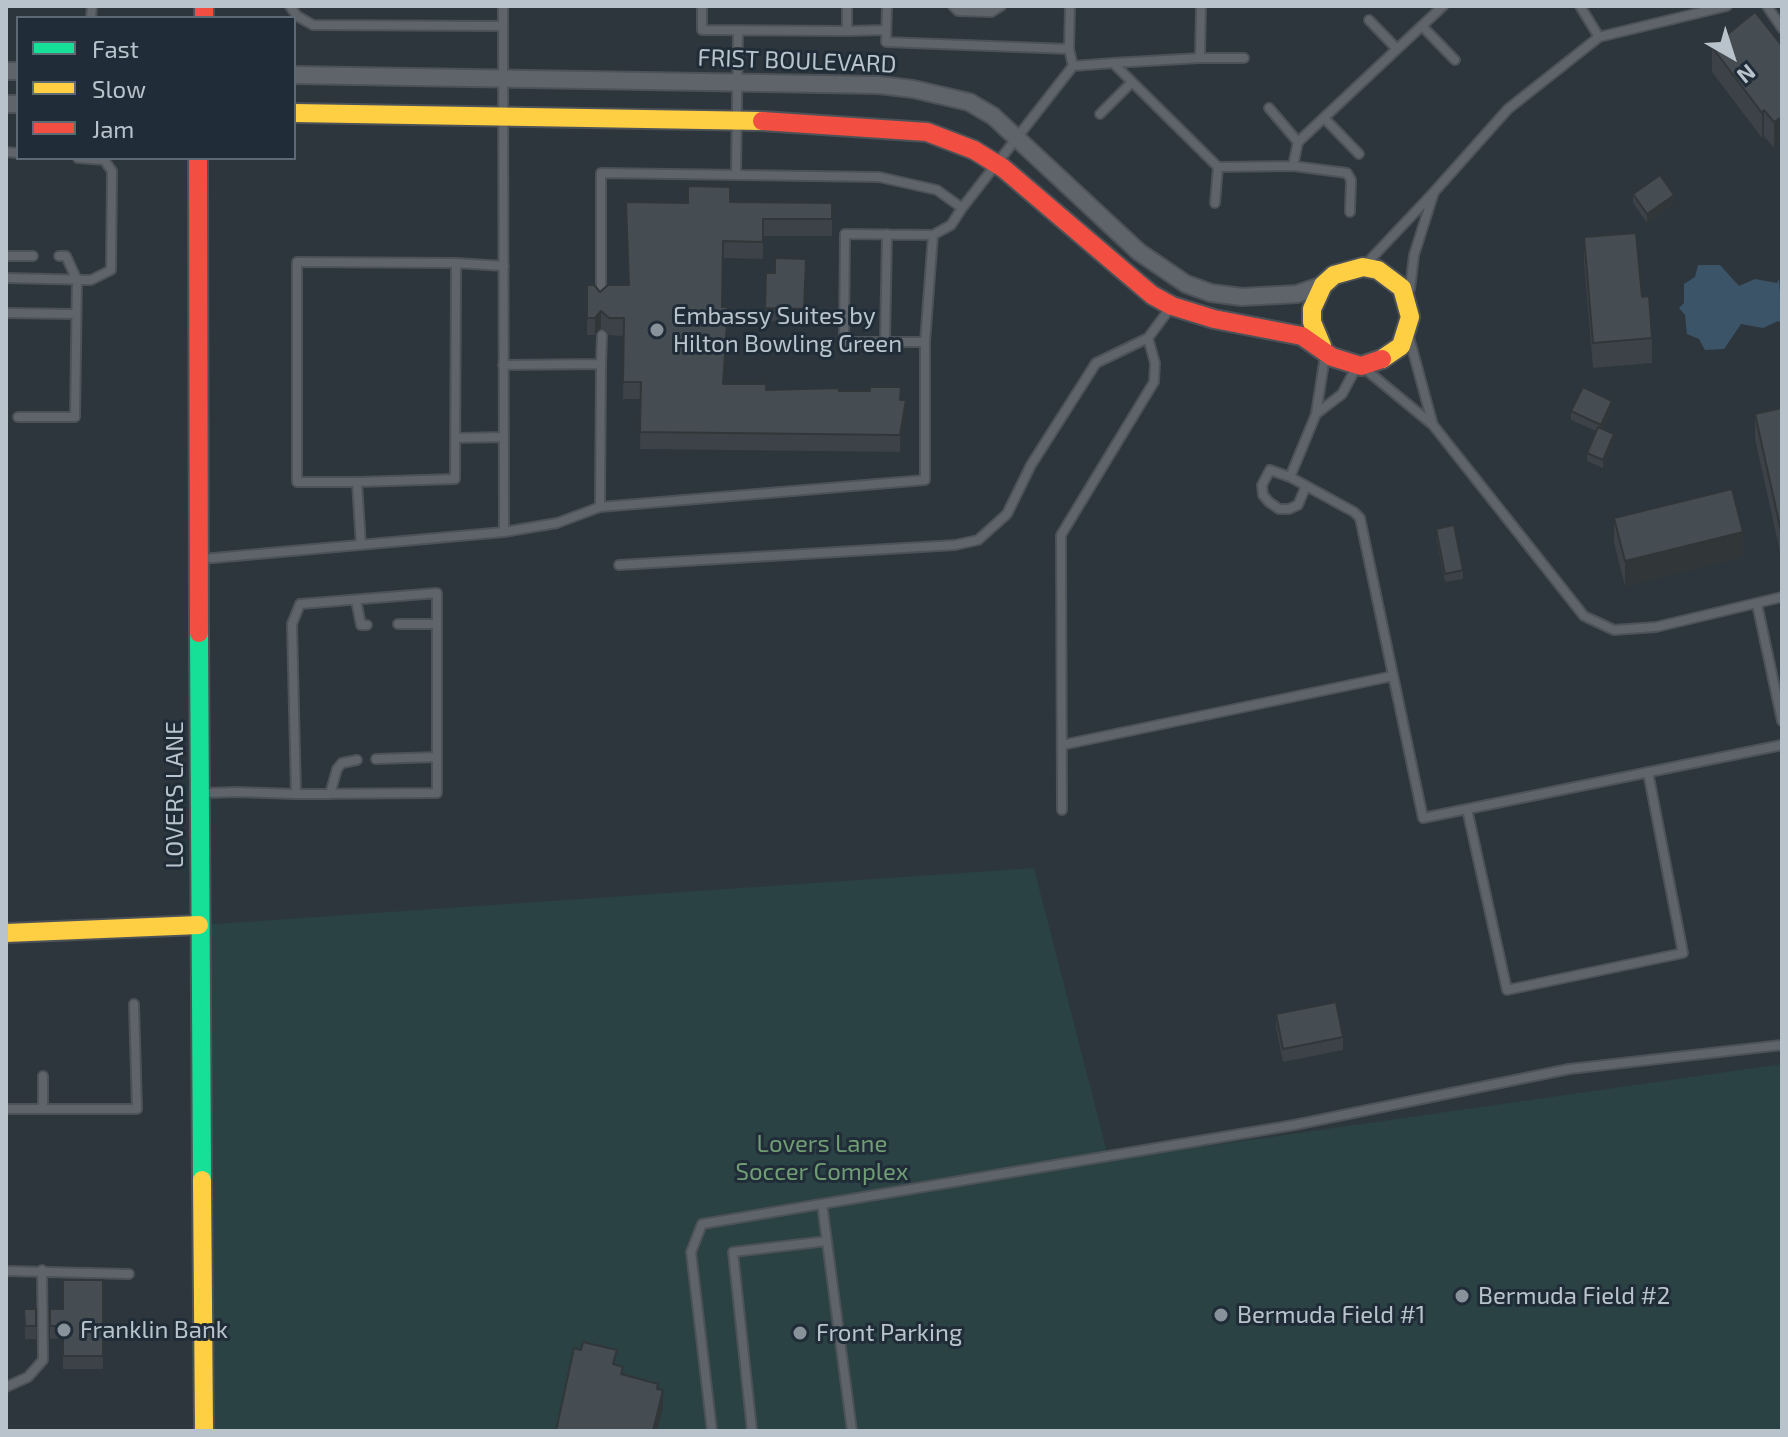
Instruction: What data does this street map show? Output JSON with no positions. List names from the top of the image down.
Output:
{
  "streets": {
    "street": ["FRIST BOULEVARD", "LOVERS LANE"]
  },
  "parks": ["Lovers Lane Soccer Complex"],
  "places": [
    "Embassy Suites by Hilton Bowling Green",
    "Bermuda Field #2",
    "Bermuda Field #1",
    "Franklin Bank",
    "Front Parking"
  ],
  "legend": ["Fast", "Slow", "Jam"],
  "north": "bottom right"
}
